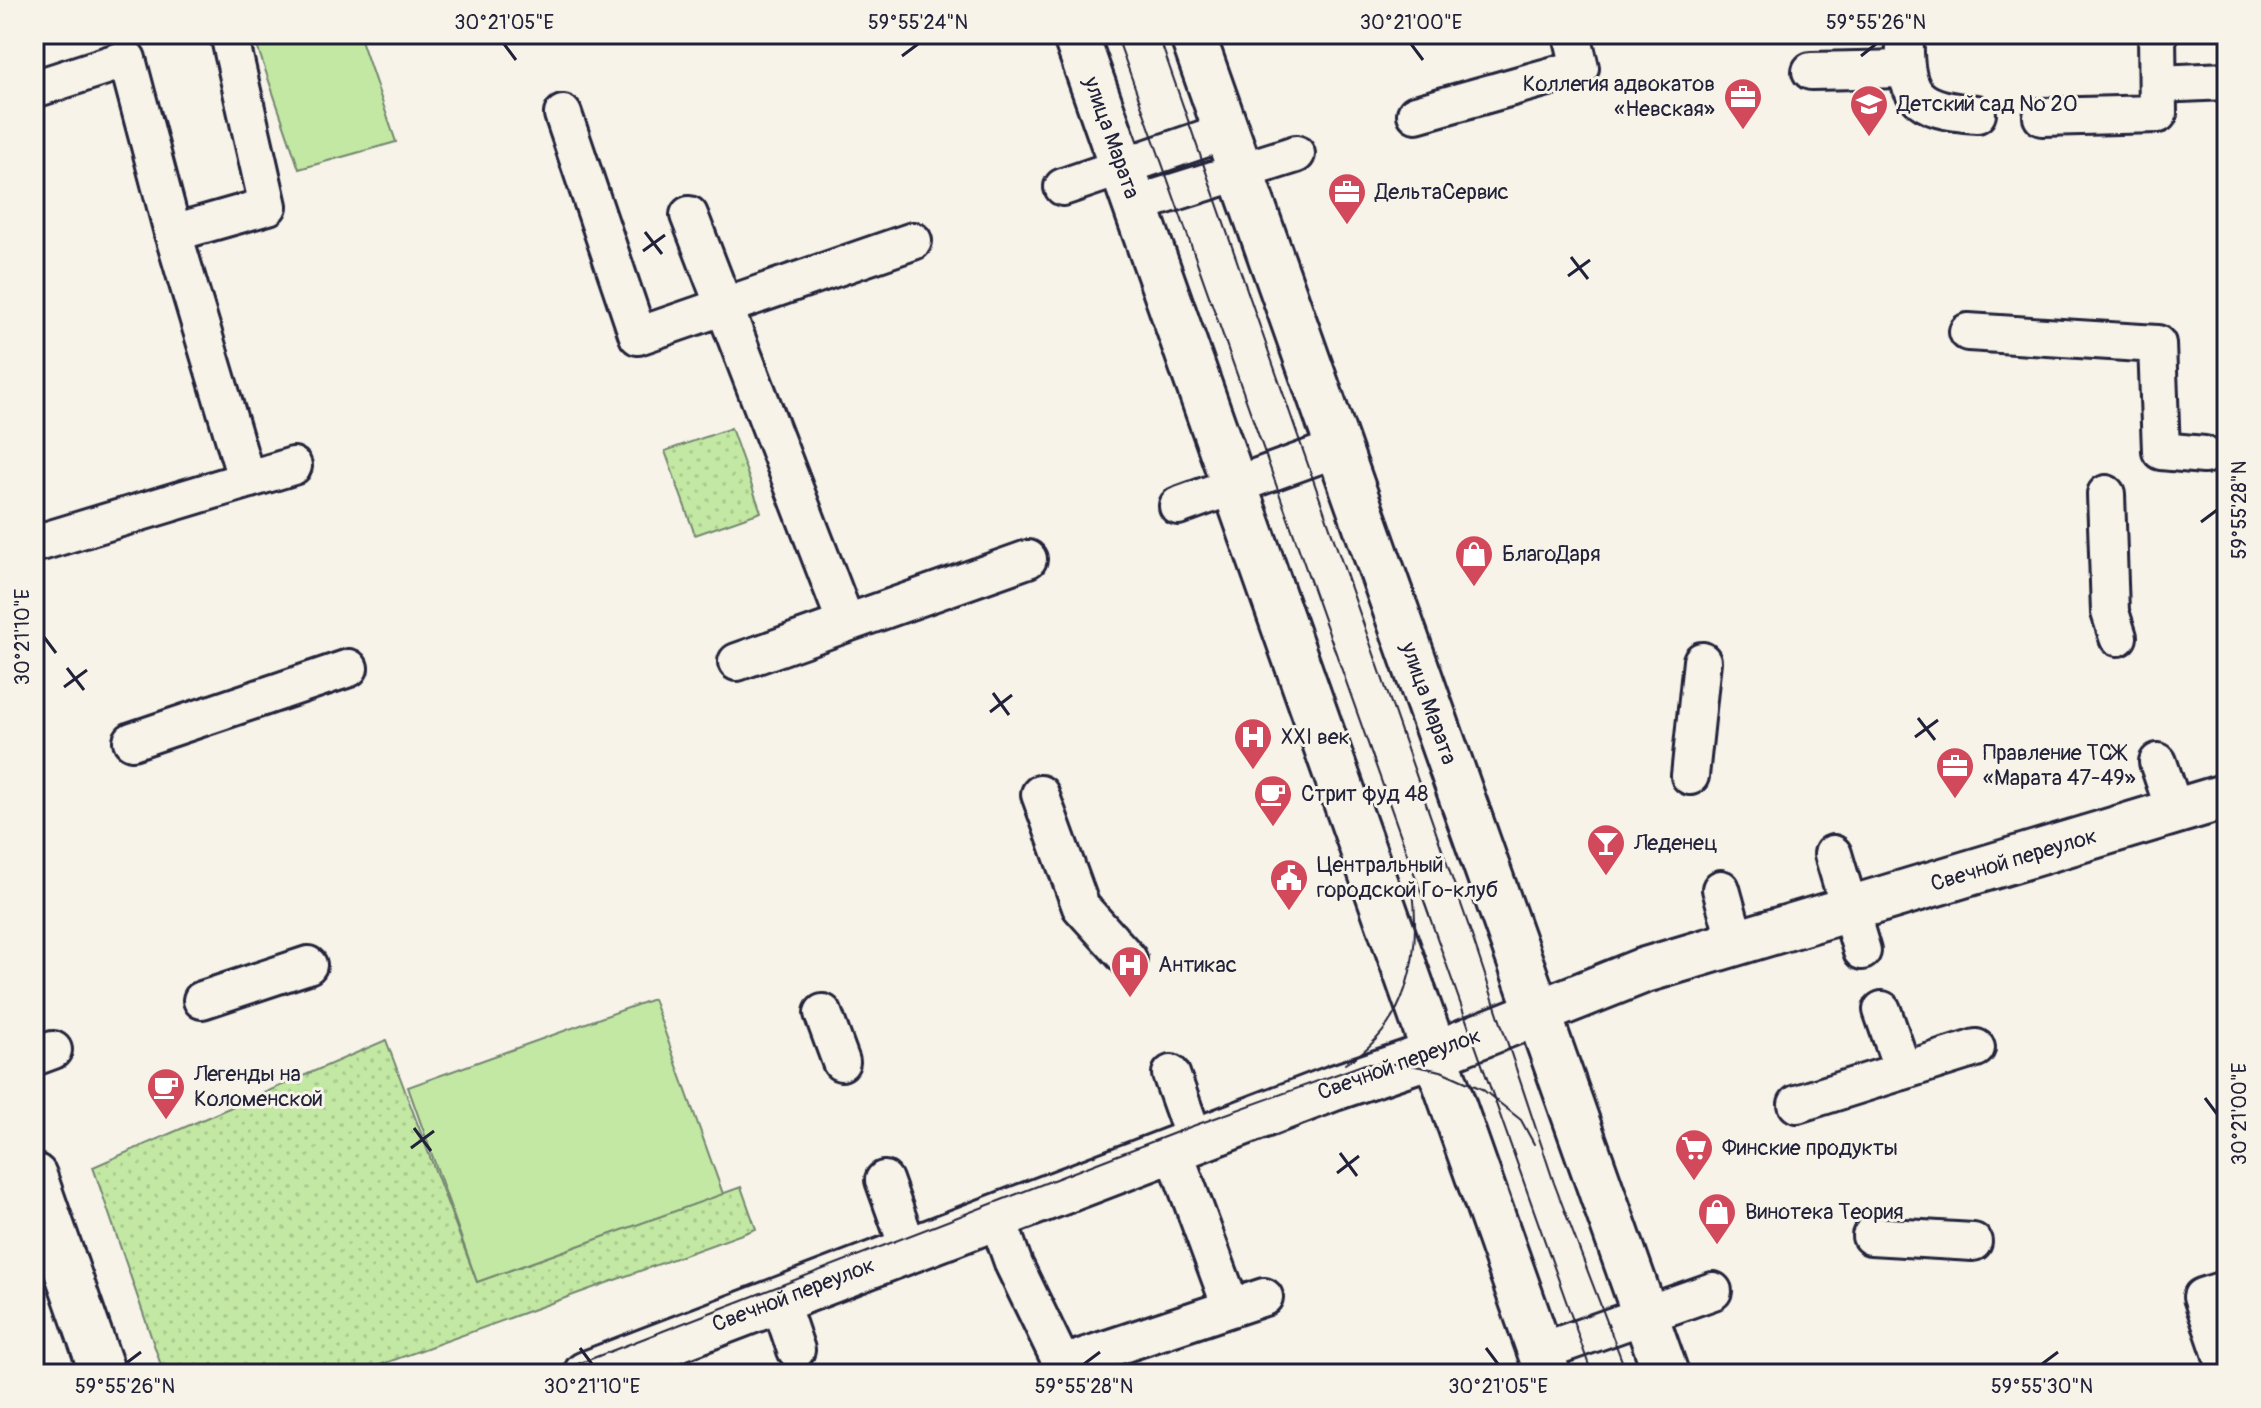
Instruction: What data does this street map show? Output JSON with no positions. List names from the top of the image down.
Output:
{
  "streets": {
    "street": ["улица Марата", "Свечной переулок"]
  },
  "crossings": [
    ["улица Марата", "Свечной переулок"]
  ],
  "places": {
    "office": ["Коллегия адвокатов «Невская»", "ДельтаСервис", "Правление ТСЖ «Марата 47-49»"],
    "school or university": ["Детский сад № 20"],
    "shop": ["БлагоДаря", "Винотека Теория"],
    "hospital": ["XXI век", "Антикас"],
    "cafe": ["Стрит фуд 48", "Легенды на Коломенской"],
    "bar": ["Леденец"],
    "public building": ["Центральный городской Го-клуб"],
    "supermarket": ["Финские продукты"]
  },
  "coordinates": [
    "30°21'05\"E",
    "59°55'24\"N",
    "30°21'00\"E",
    "59°55'26\"N",
    "59°55'28\"N",
    "30°21'10\"E",
    "59°55'30\"N"
  ]
}
